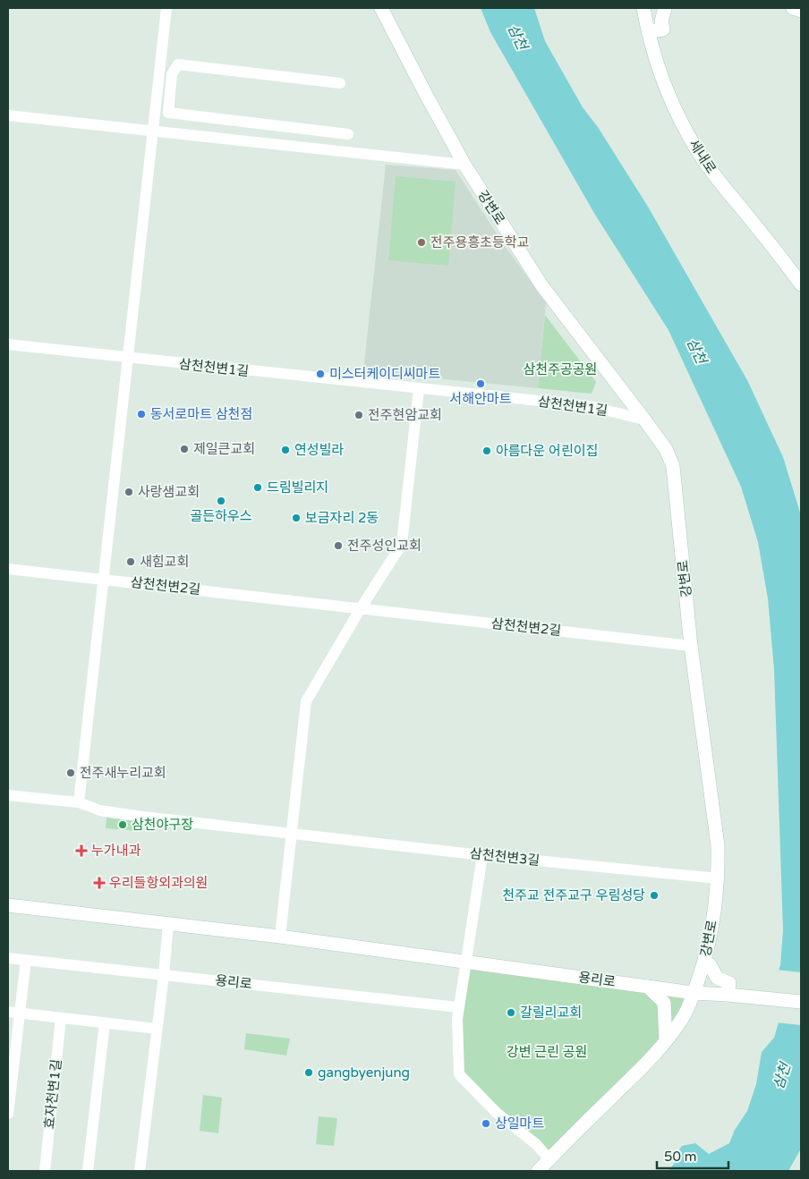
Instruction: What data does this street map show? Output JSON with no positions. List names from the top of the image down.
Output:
{
  "streets": {
    "street": [
      "세내로",
      "강변로",
      "삼천천변1길",
      "삼천천변2길",
      "삼천천변3길",
      "용리로",
      "효자천변1길"
    ]
  },
  "crossings": [
    ["강변로", "삼천천변1길"],
    ["강변로", "삼천천변2길"],
    ["강변로", "삼천천변3길"],
    ["강변로", "용리로"]
  ],
  "water": ["삼천"],
  "parks": ["삼천주공공원", "강변 근린 공원"],
  "places": {
    "other": [
      "전주용흥초등학교",
      "미스터케이디씨마트",
      "서해안마트",
      "동서로마트 삼천점",
      "전주현암교회",
      "제일큰교회",
      "연성빌라",
      "아름다운 어린이집",
      "드림빌리지",
      "사랑샘교회",
      "골든하우스",
      "보금자리 2동",
      "전주성인교회",
      "새힘교회",
      "전주새누리교회",
      "삼천야구장",
      "천주교 전주교구 우림성당",
      "갈릴리교회",
      "gangbyenjung",
      "상일마트"
    ],
    "health": ["누가내과", "우리들항외과의원"]
  },
  "scale_bar": "50 m"
}
